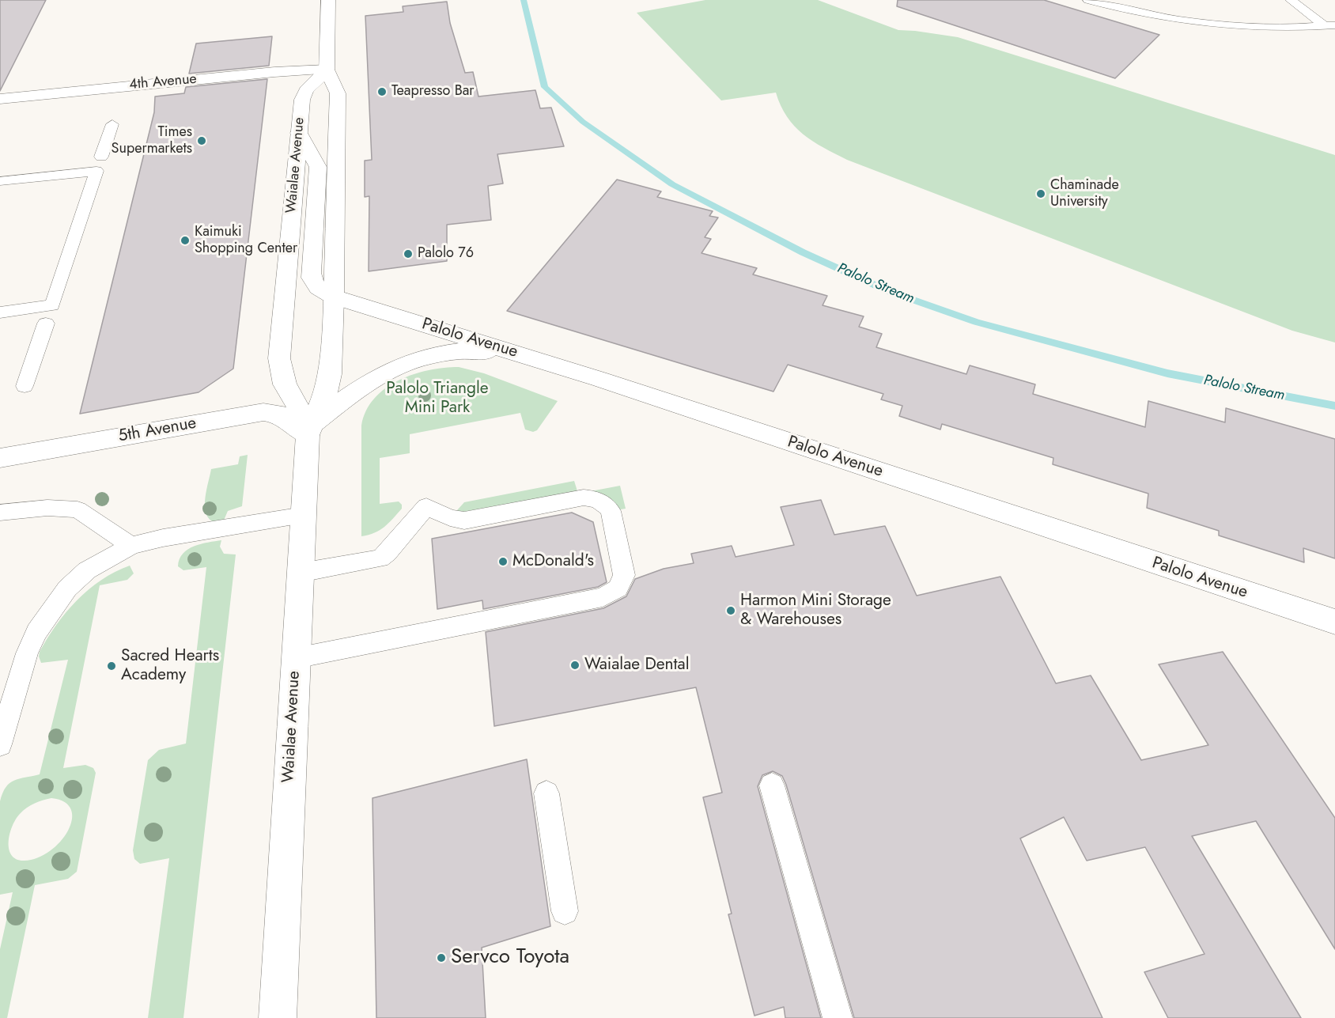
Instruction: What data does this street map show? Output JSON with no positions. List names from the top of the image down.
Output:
{
  "streets": {
    "street": [
      "4th Avenue",
      "Waialae Avenue",
      "Palolo Avenue",
      "5th Avenue"
    ]
  },
  "crossings": [
    ["4th Avenue", "Waialae Avenue"],
    ["Waialae Avenue", "Palolo Avenue"],
    ["Waialae Avenue", "5th Avenue"]
  ],
  "water": ["Palolo Stream"],
  "parks": ["Palolo Triangle Mini Park"],
  "places": [
    "Teapresso Bar",
    "Times Supermarkets",
    "Chaminade University",
    "Kaimuki Shopping Center",
    "Palolo 76",
    "McDonald's",
    "Harmon Mini Storage & Warehouses",
    "Waialae Dental",
    "Sacred Hearts Academy",
    "Servco Toyota"
  ]
}
